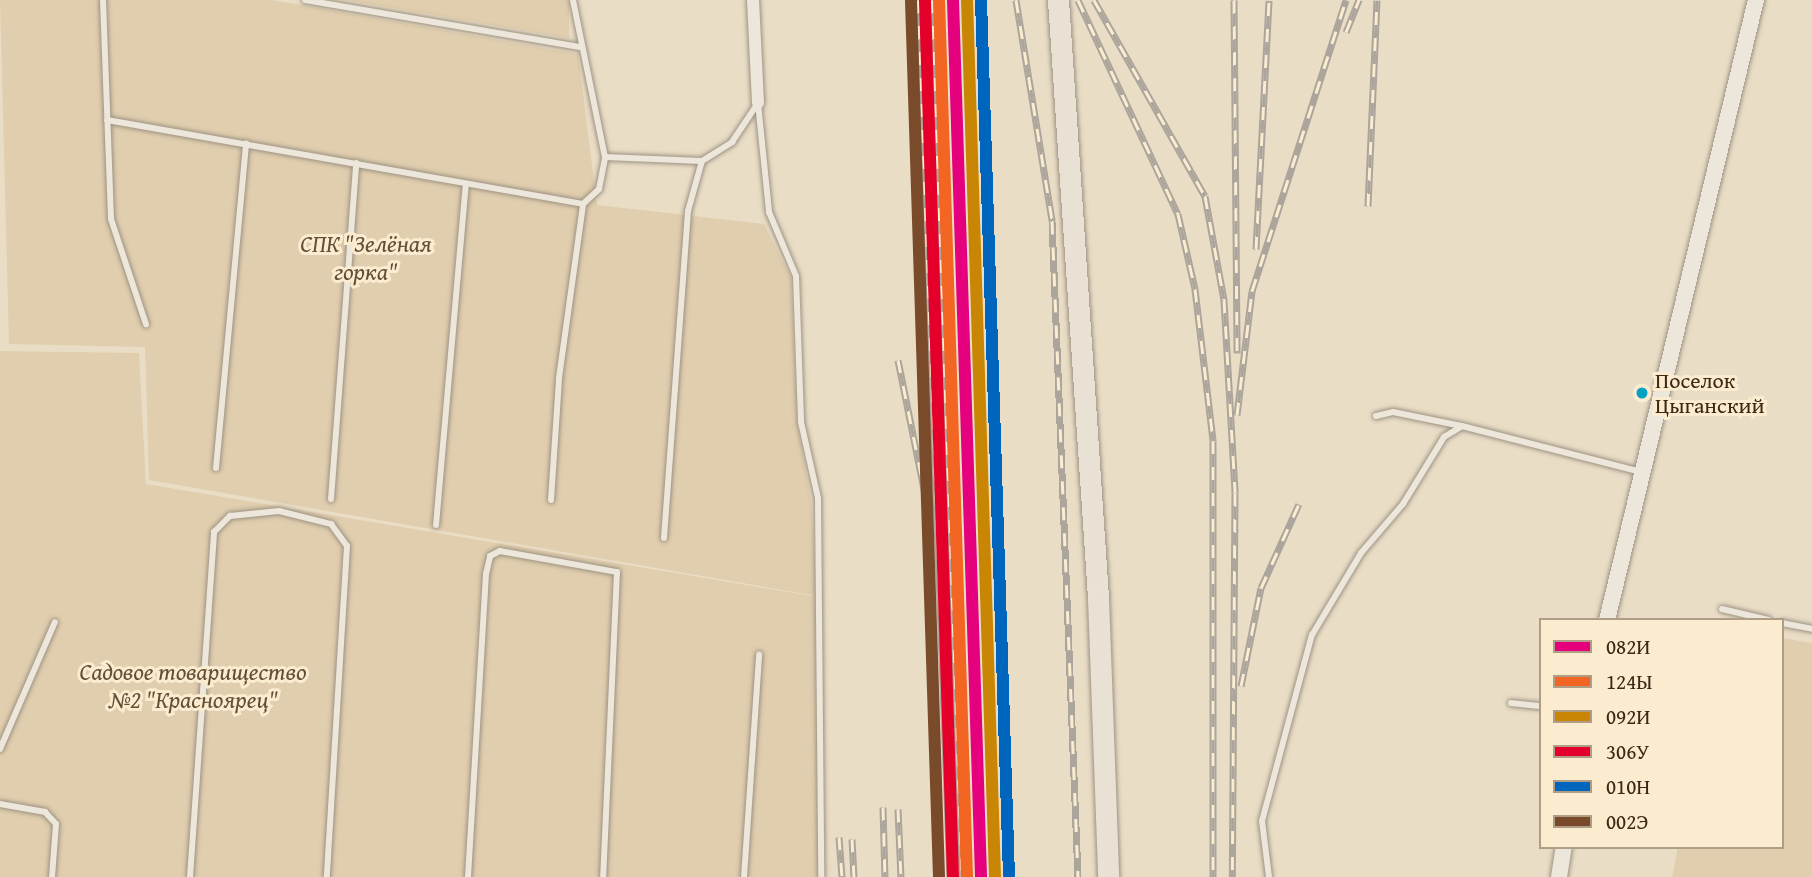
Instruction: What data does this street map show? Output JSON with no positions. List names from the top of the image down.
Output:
{
  "parks": ["СПК \"Зелёная горка\"", "Садовое товарищество №2 \"Красноярец\""],
  "places": ["Поселок Цыганский"],
  "lines": [
    "transit line 082И",
    "transit line 124Ы",
    "transit line 092И",
    "transit line 010Н",
    "transit line 306У",
    "transit line 002Э"
  ],
  "legend": [
    "082И",
    "124Ы",
    "092И",
    "306У",
    "010Н",
    "002Э"
  ]
}
